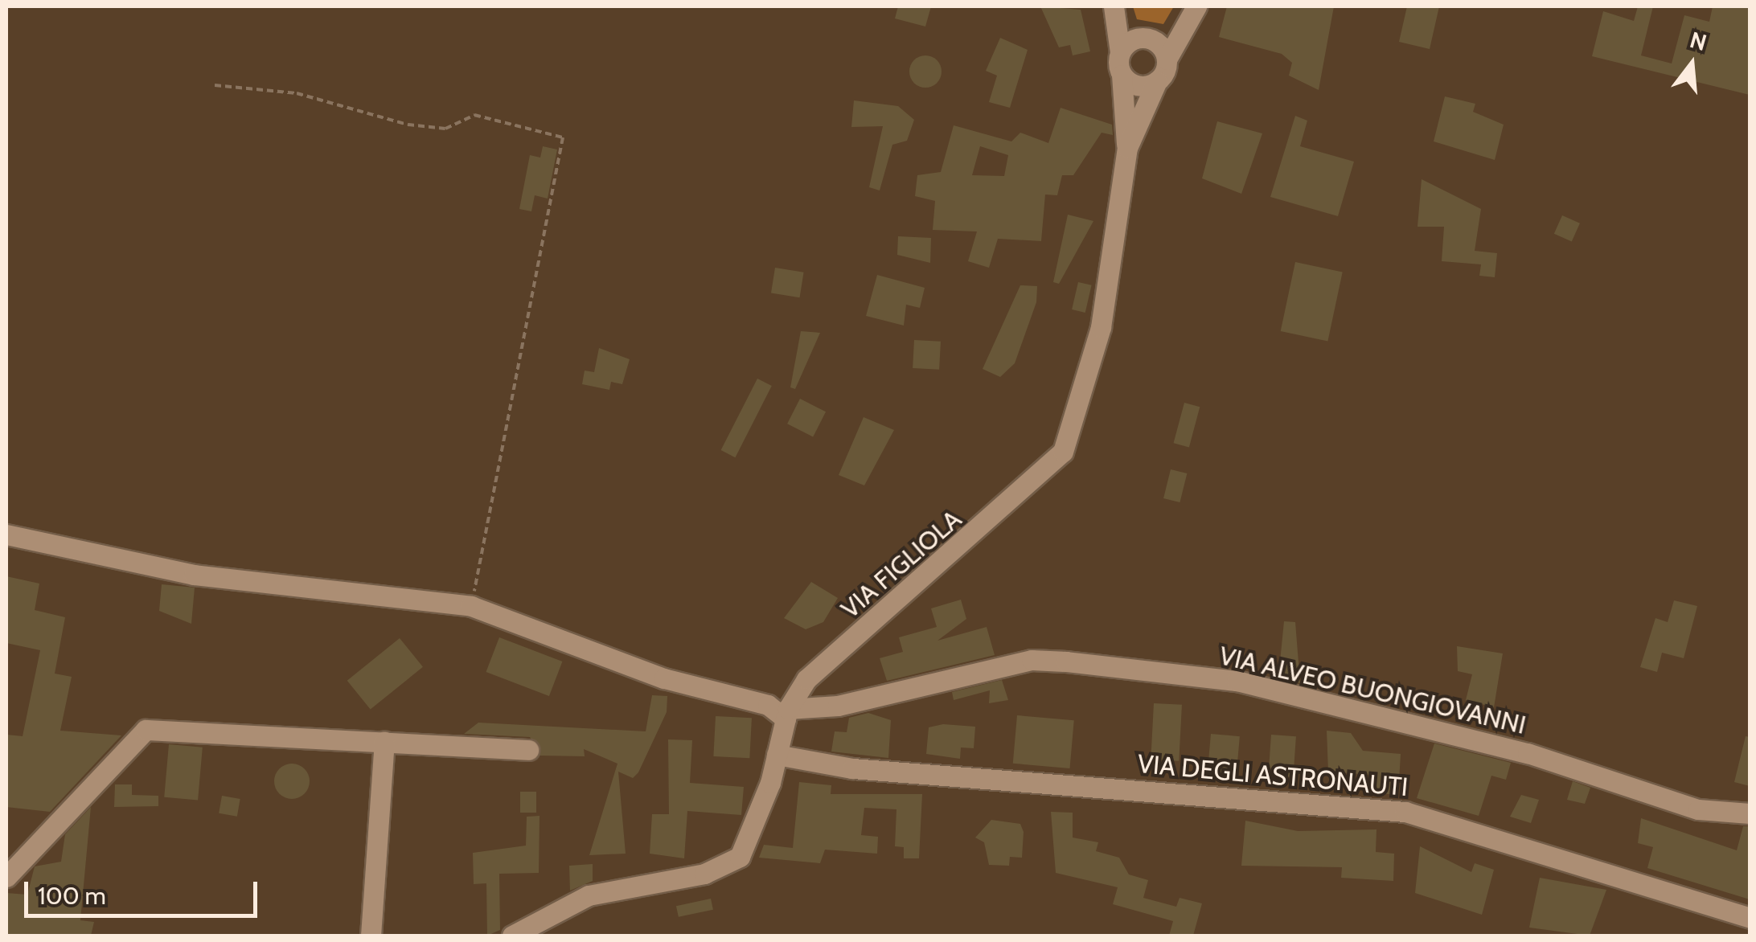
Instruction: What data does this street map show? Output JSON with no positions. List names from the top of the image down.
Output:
{
  "streets": {
    "street": ["VIA FIGLIOLA", "VIA ALVEO BUONGIOVANNI", "VIA DEGLI ASTRONAUTI"]
  },
  "crossings": [
    ["VIA FIGLIOLA", "VIA ALVEO BUONGIOVANNI"],
    ["VIA FIGLIOLA", "VIA DEGLI ASTRONAUTI"]
  ],
  "scale_bar": "100 m",
  "north": "top"
}
